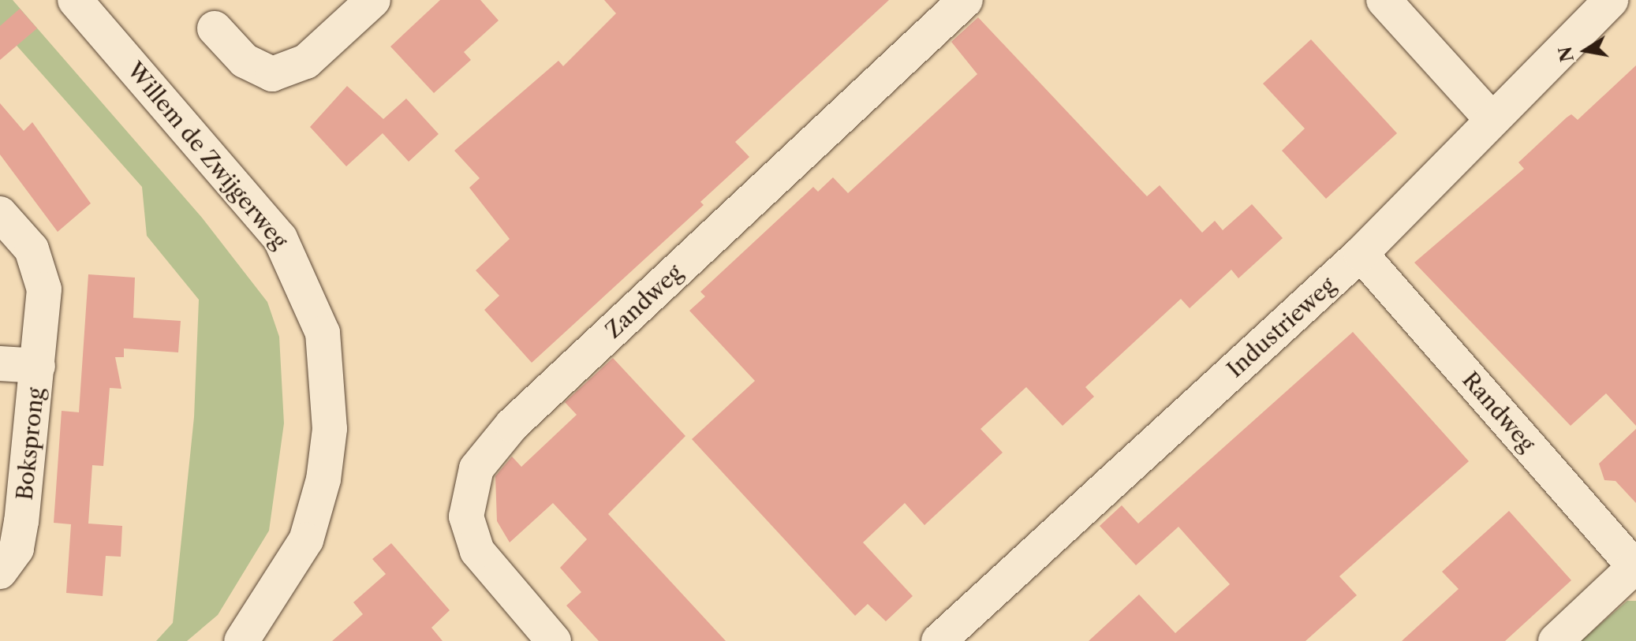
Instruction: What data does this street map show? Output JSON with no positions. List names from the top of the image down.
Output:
{
  "streets": {
    "street": [
      "Willem de Zwijgerweg",
      "Zandweg",
      "Industrieweg",
      "Randweg",
      "Boksprong"
    ]
  },
  "crossings": [
    ["Industrieweg", "Randweg"]
  ],
  "north": "left"
}
